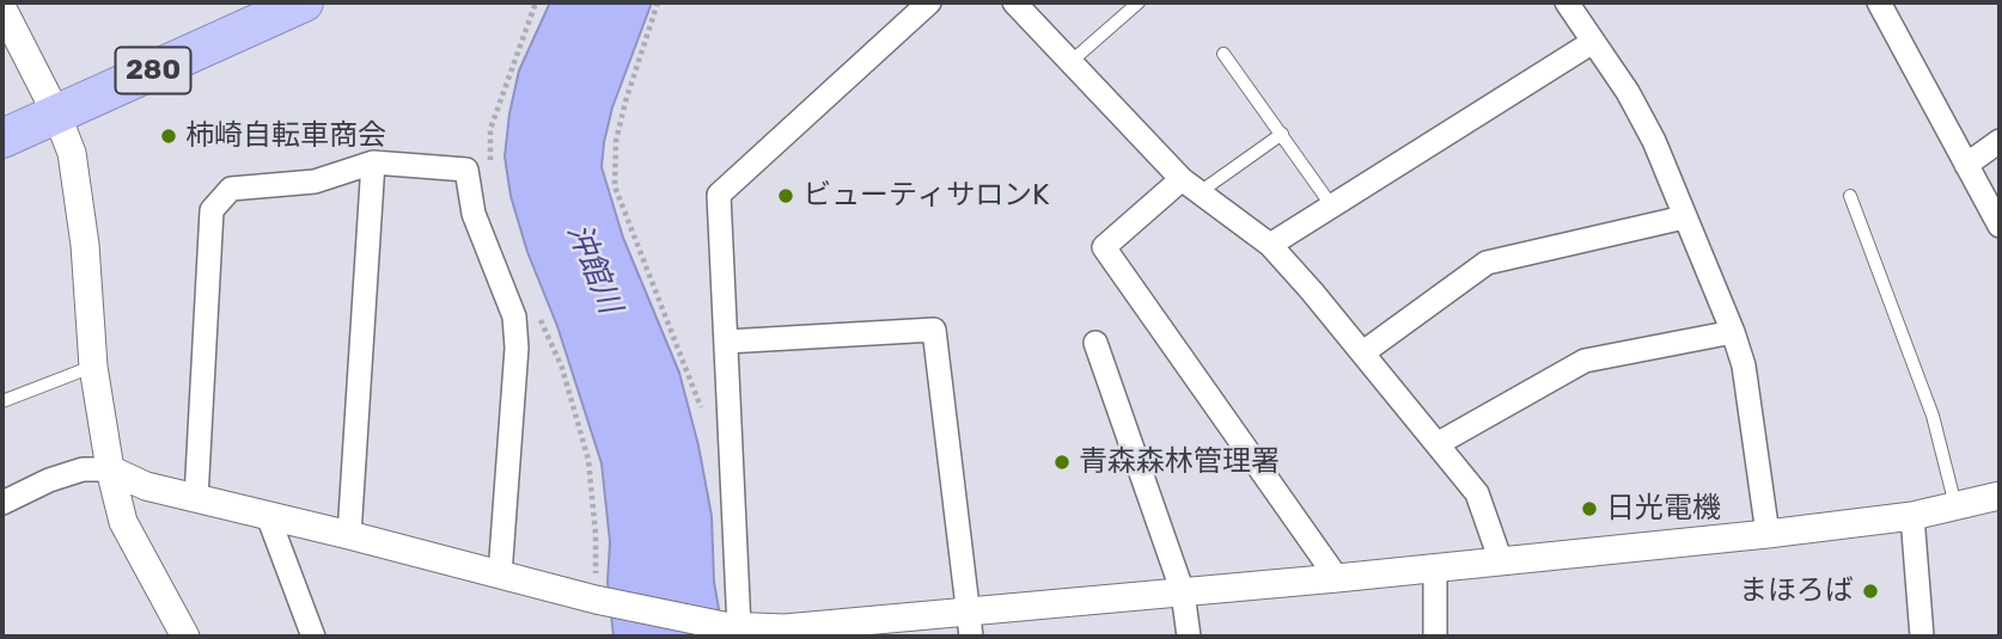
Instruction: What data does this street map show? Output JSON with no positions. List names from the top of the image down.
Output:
{
  "streets": {
    "highway": ["280"]
  },
  "water": ["沖館川"],
  "places": [
    "柿崎自転車商会",
    "ビューティサロンK",
    "青森森林管理署",
    "日光電機",
    "まほろば"
  ]
}
